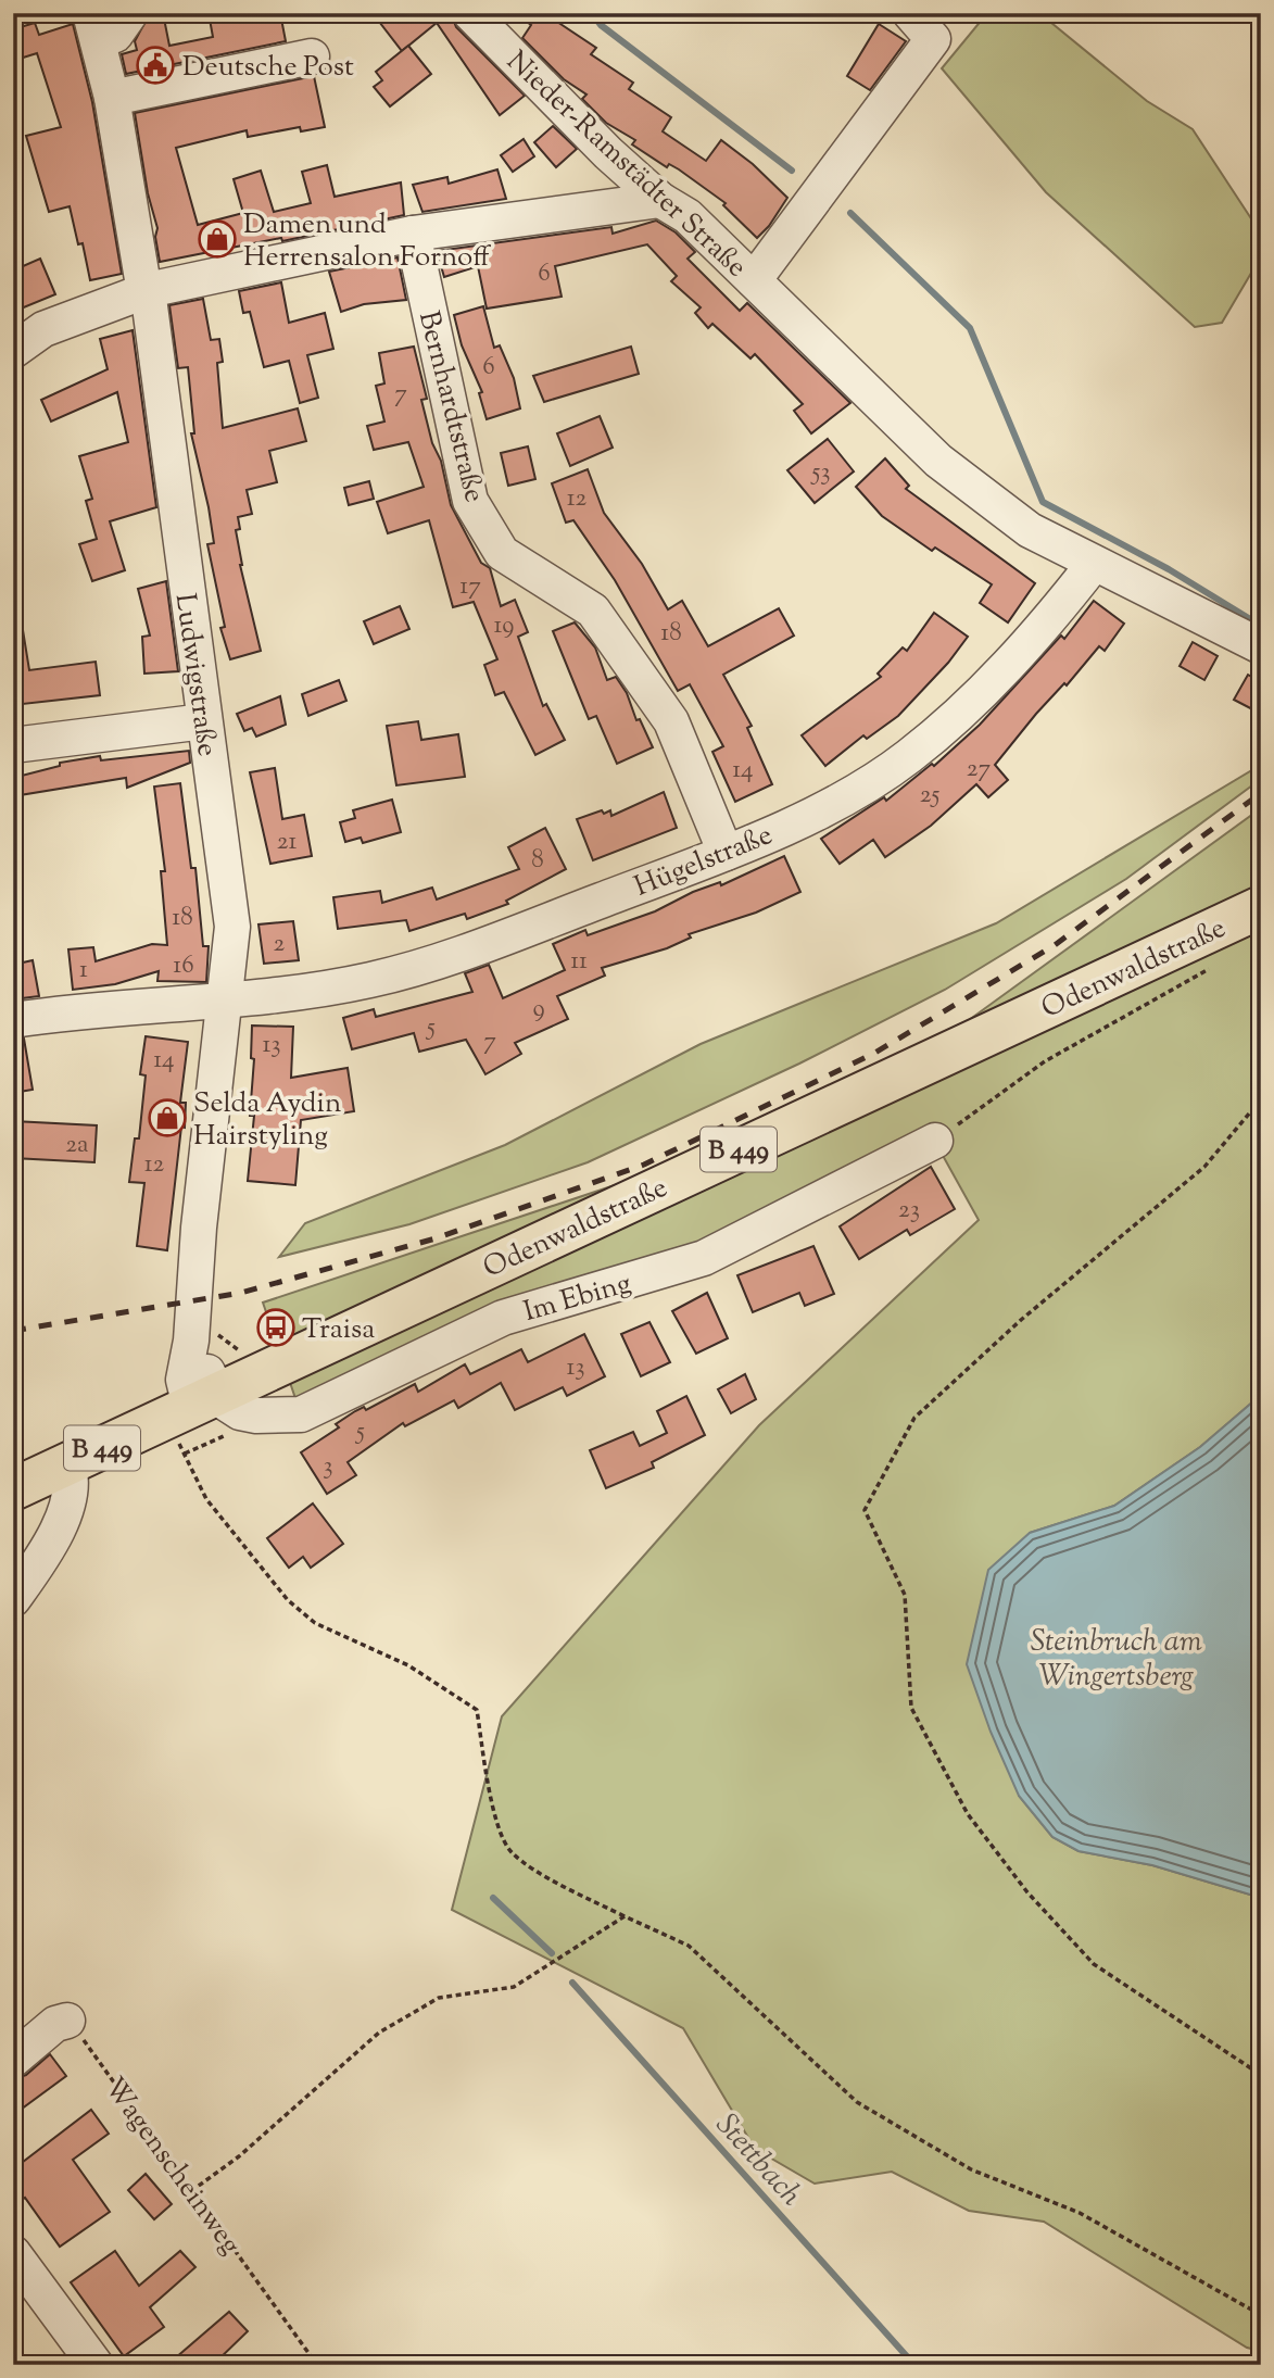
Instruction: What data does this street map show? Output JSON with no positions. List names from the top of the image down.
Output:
{
  "streets": {
    "main road": ["Odenwaldstraße", "B 449"],
    "street": [
      "Nieder-Ramstädter Straße",
      "Bernhardtstraße",
      "Ludwigstraße",
      "Hügelstraße",
      "Im Ebing"
    ],
    "path": ["Wagenscheinweg"]
  },
  "crossings": [
    ["Nieder-Ramstädter Straße", "Hügelstraße"],
    ["Bernhardtstraße", "Hügelstraße"],
    ["Ludwigstraße", "Hügelstraße"],
    ["Ludwigstraße", "Odenwaldstraße"],
    ["Ludwigstraße", "Im Ebing"],
    ["Odenwaldstraße", "Im Ebing"]
  ],
  "water": ["Steinbruch am Wingertsberg", "Stettbach"],
  "places": {
    "public building": ["Deutsche Post"],
    "shop": ["Damen und Herrensalon Fornoff", "Selda Aydin Hairstyling"],
    "bus stop": ["Traisa"]
  },
  "house_numbers": [
    "6",
    "6",
    "7",
    "53",
    "12",
    "17",
    "19",
    "18",
    "27",
    "14",
    "25",
    "21",
    "8",
    "18",
    "2",
    "11",
    "16",
    "1",
    "9",
    "5",
    "7",
    "13",
    "14",
    "2a",
    "12",
    "23",
    "13",
    "5",
    "3"
  ]
}
